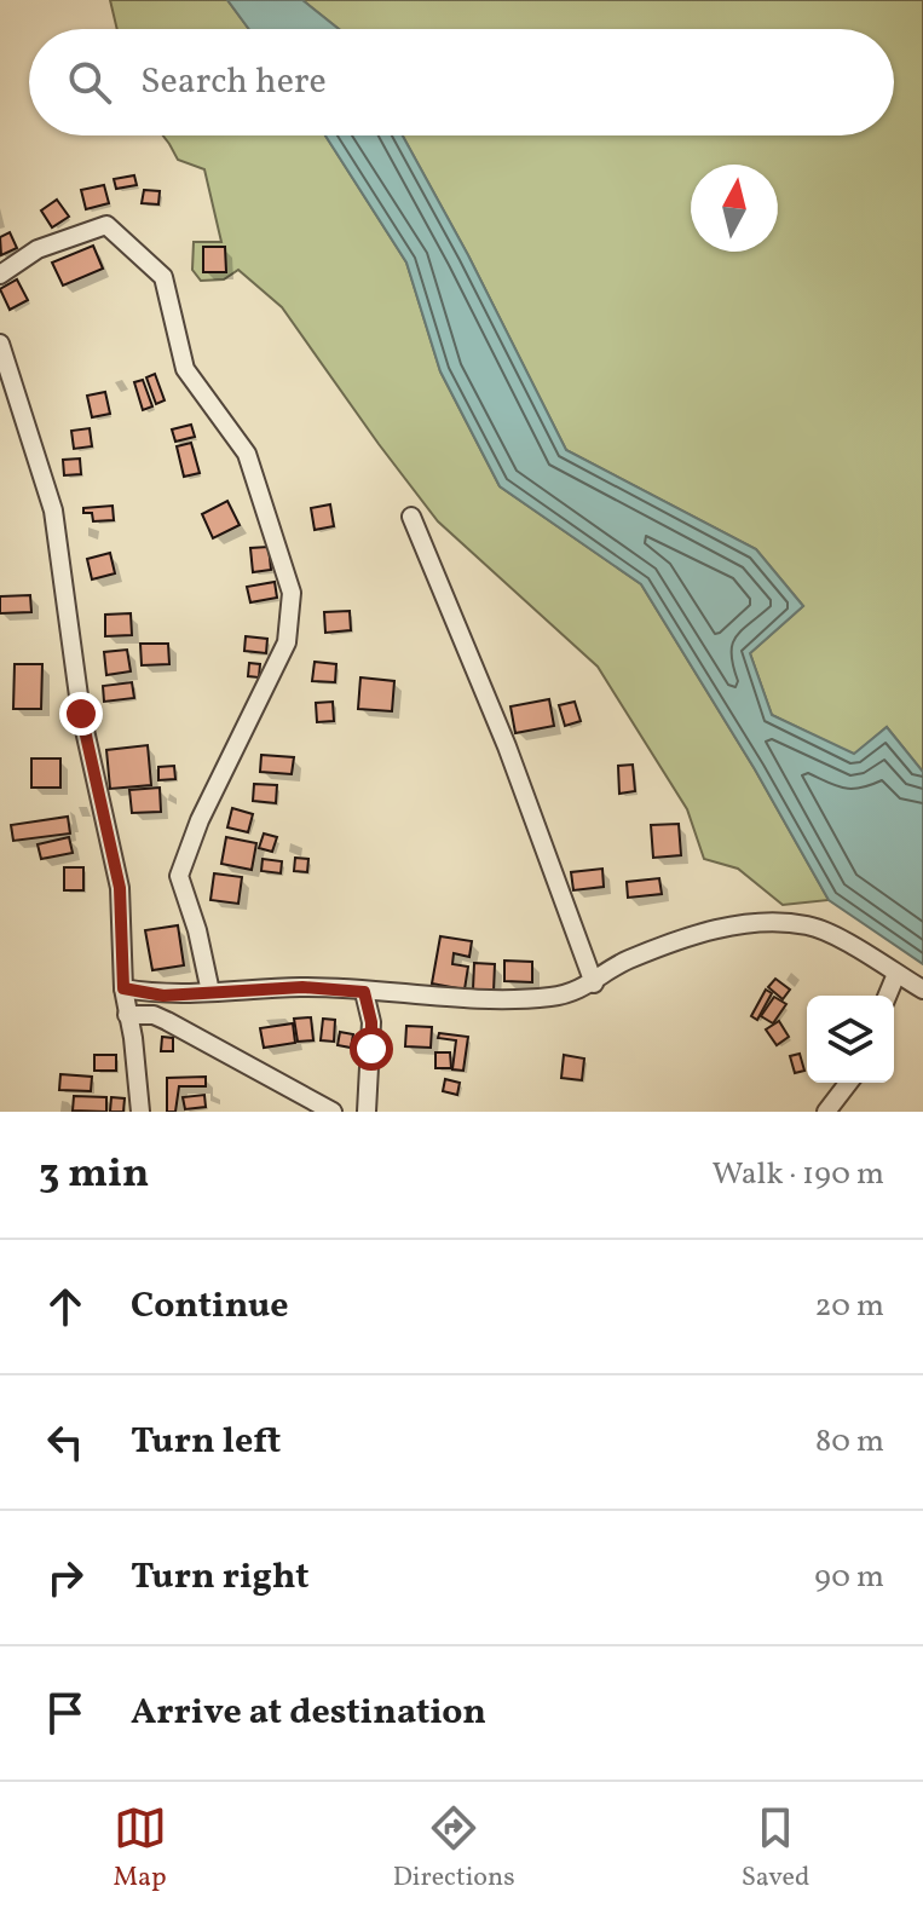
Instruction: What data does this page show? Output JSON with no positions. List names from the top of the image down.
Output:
{
  "north": "top",
  "page": {
    "search": "Search here",
    "heading": ["3 min", "Walk · 190 m"],
    "list": [
      ["Continue", "20 m"],
      ["Turn left", "80 m"],
      ["Turn right", "90 m"],
      "Arrive at destination"
    ],
    "nav": ["Map", "Directions", "Saved"]
  }
}
